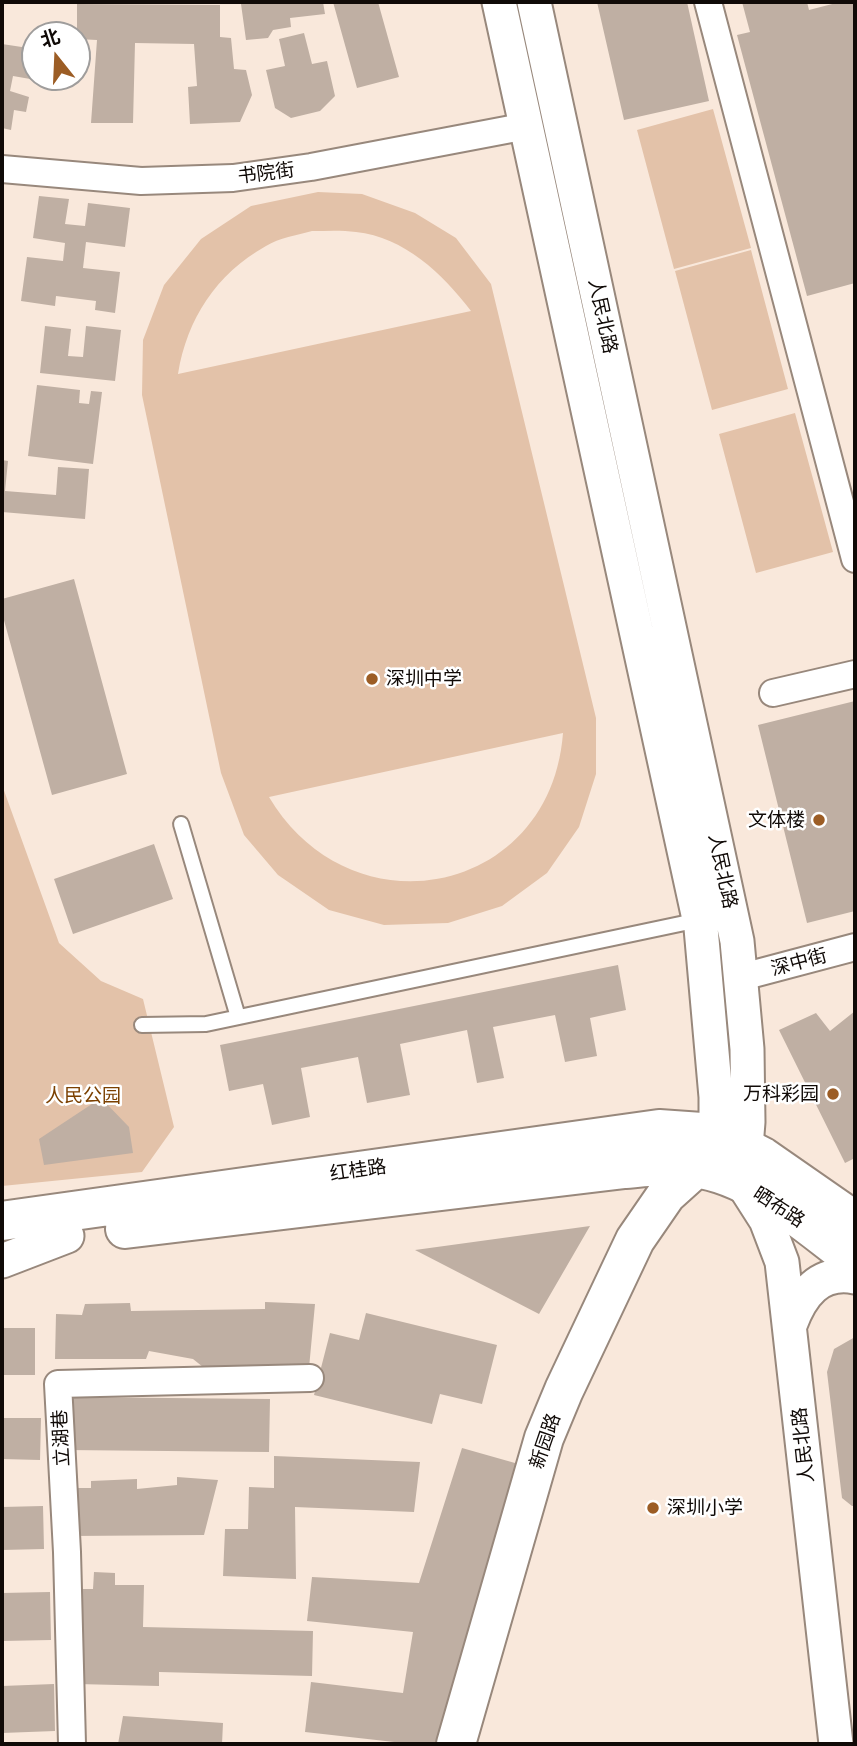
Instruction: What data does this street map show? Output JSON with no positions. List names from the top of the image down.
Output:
{
  "streets": {
    "main road": ["红桂路", "晒布路", "新园路"],
    "street": [
      "书院街",
      "人民北路",
      "深中街",
      "立湖巷"
    ]
  },
  "crossings": [
    ["书院街", "人民北路"],
    ["人民北路", "深中街"],
    ["人民北路", "红桂路"],
    ["人民北路", "晒布路"],
    ["红桂路", "晒布路"],
    ["红桂路", "新园路"],
    ["晒布路", "新园路"]
  ],
  "parks": ["人民公园"],
  "places": [
    "深圳中学",
    "文体楼",
    "万科彩园",
    "深圳小学"
  ],
  "north": "top"
}
